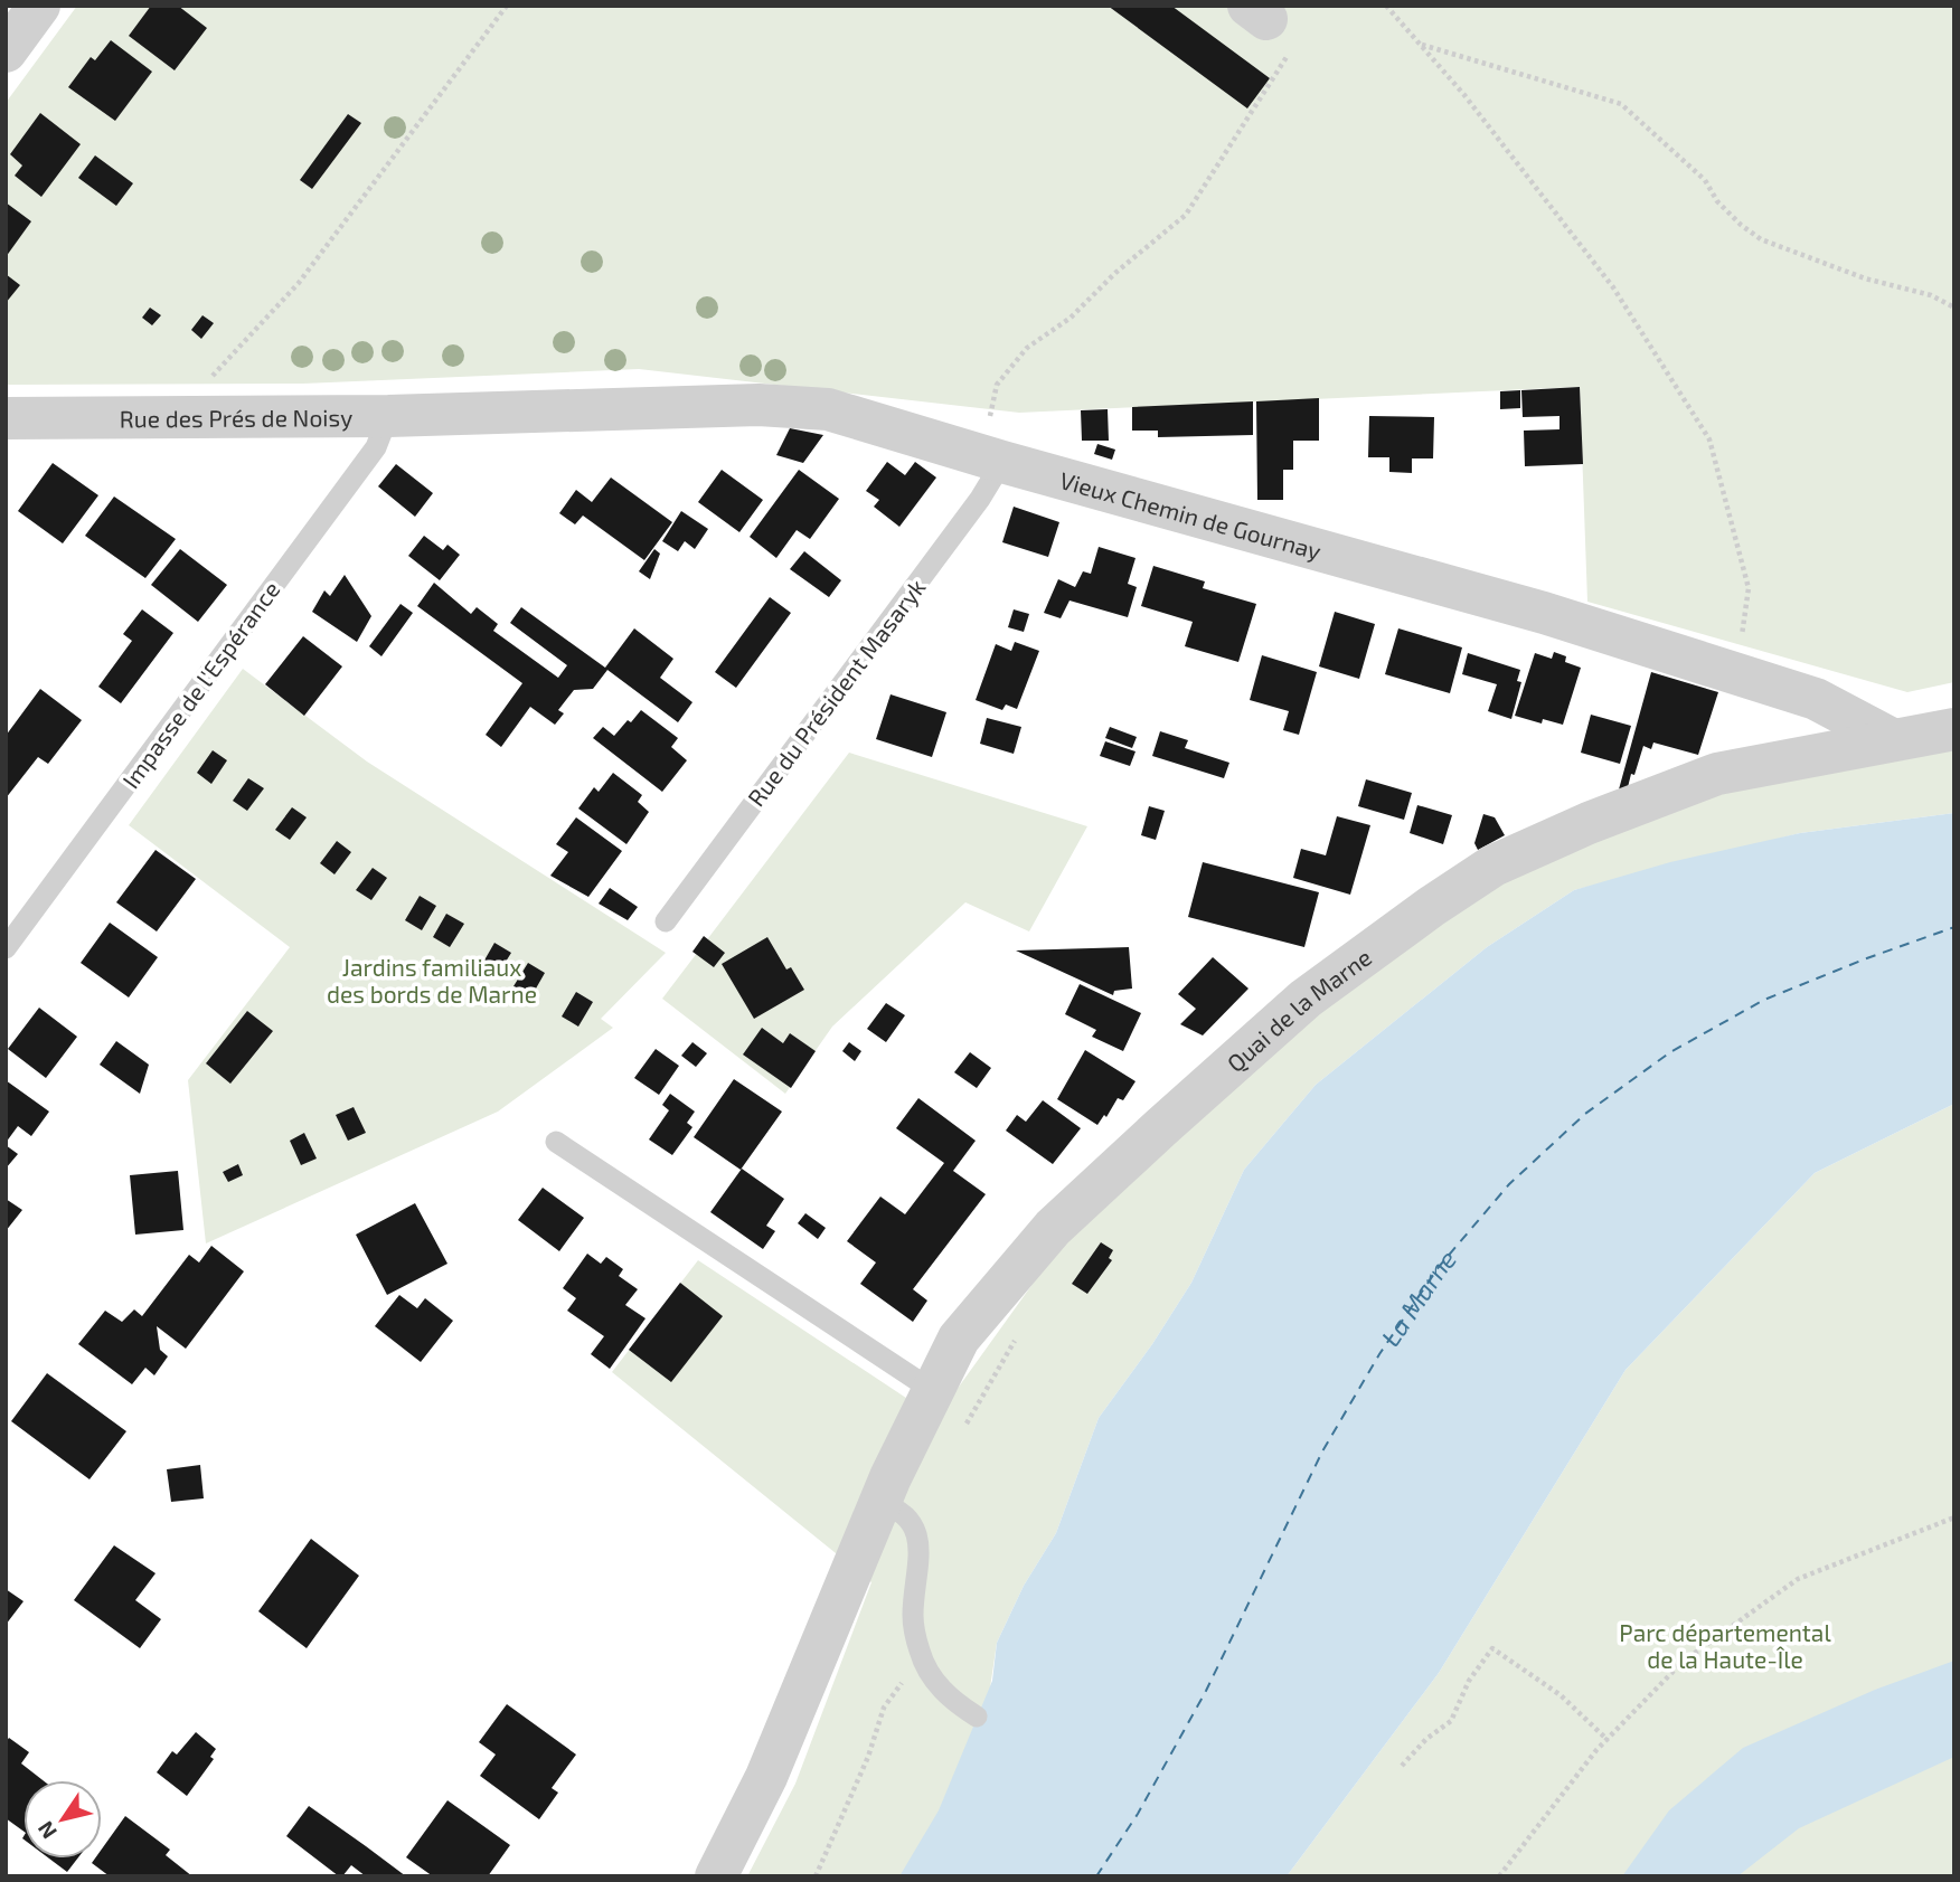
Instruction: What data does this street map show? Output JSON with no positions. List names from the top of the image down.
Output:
{
  "streets": {
    "street": ["Rue des Prés de Noisy", "Vieux Chemin de Gournay", "Quai de la Marne"],
    "lane": ["Impasse de l'Espérance", "Rue du Président Masaryk"]
  },
  "crossings": [
    ["Rue des Prés de Noisy", "Vieux Chemin de Gournay"],
    ["Rue des Prés de Noisy", "Impasse de l'Espérance"],
    ["Vieux Chemin de Gournay", "Rue du Président Masaryk"],
    ["Vieux Chemin de Gournay", "Quai de la Marne"]
  ],
  "water": ["La Marne"],
  "parks": ["Jardins familiaux des bords de Marne", "Parc départemental de la Haute-Île"],
  "north": "bottom left"
}
